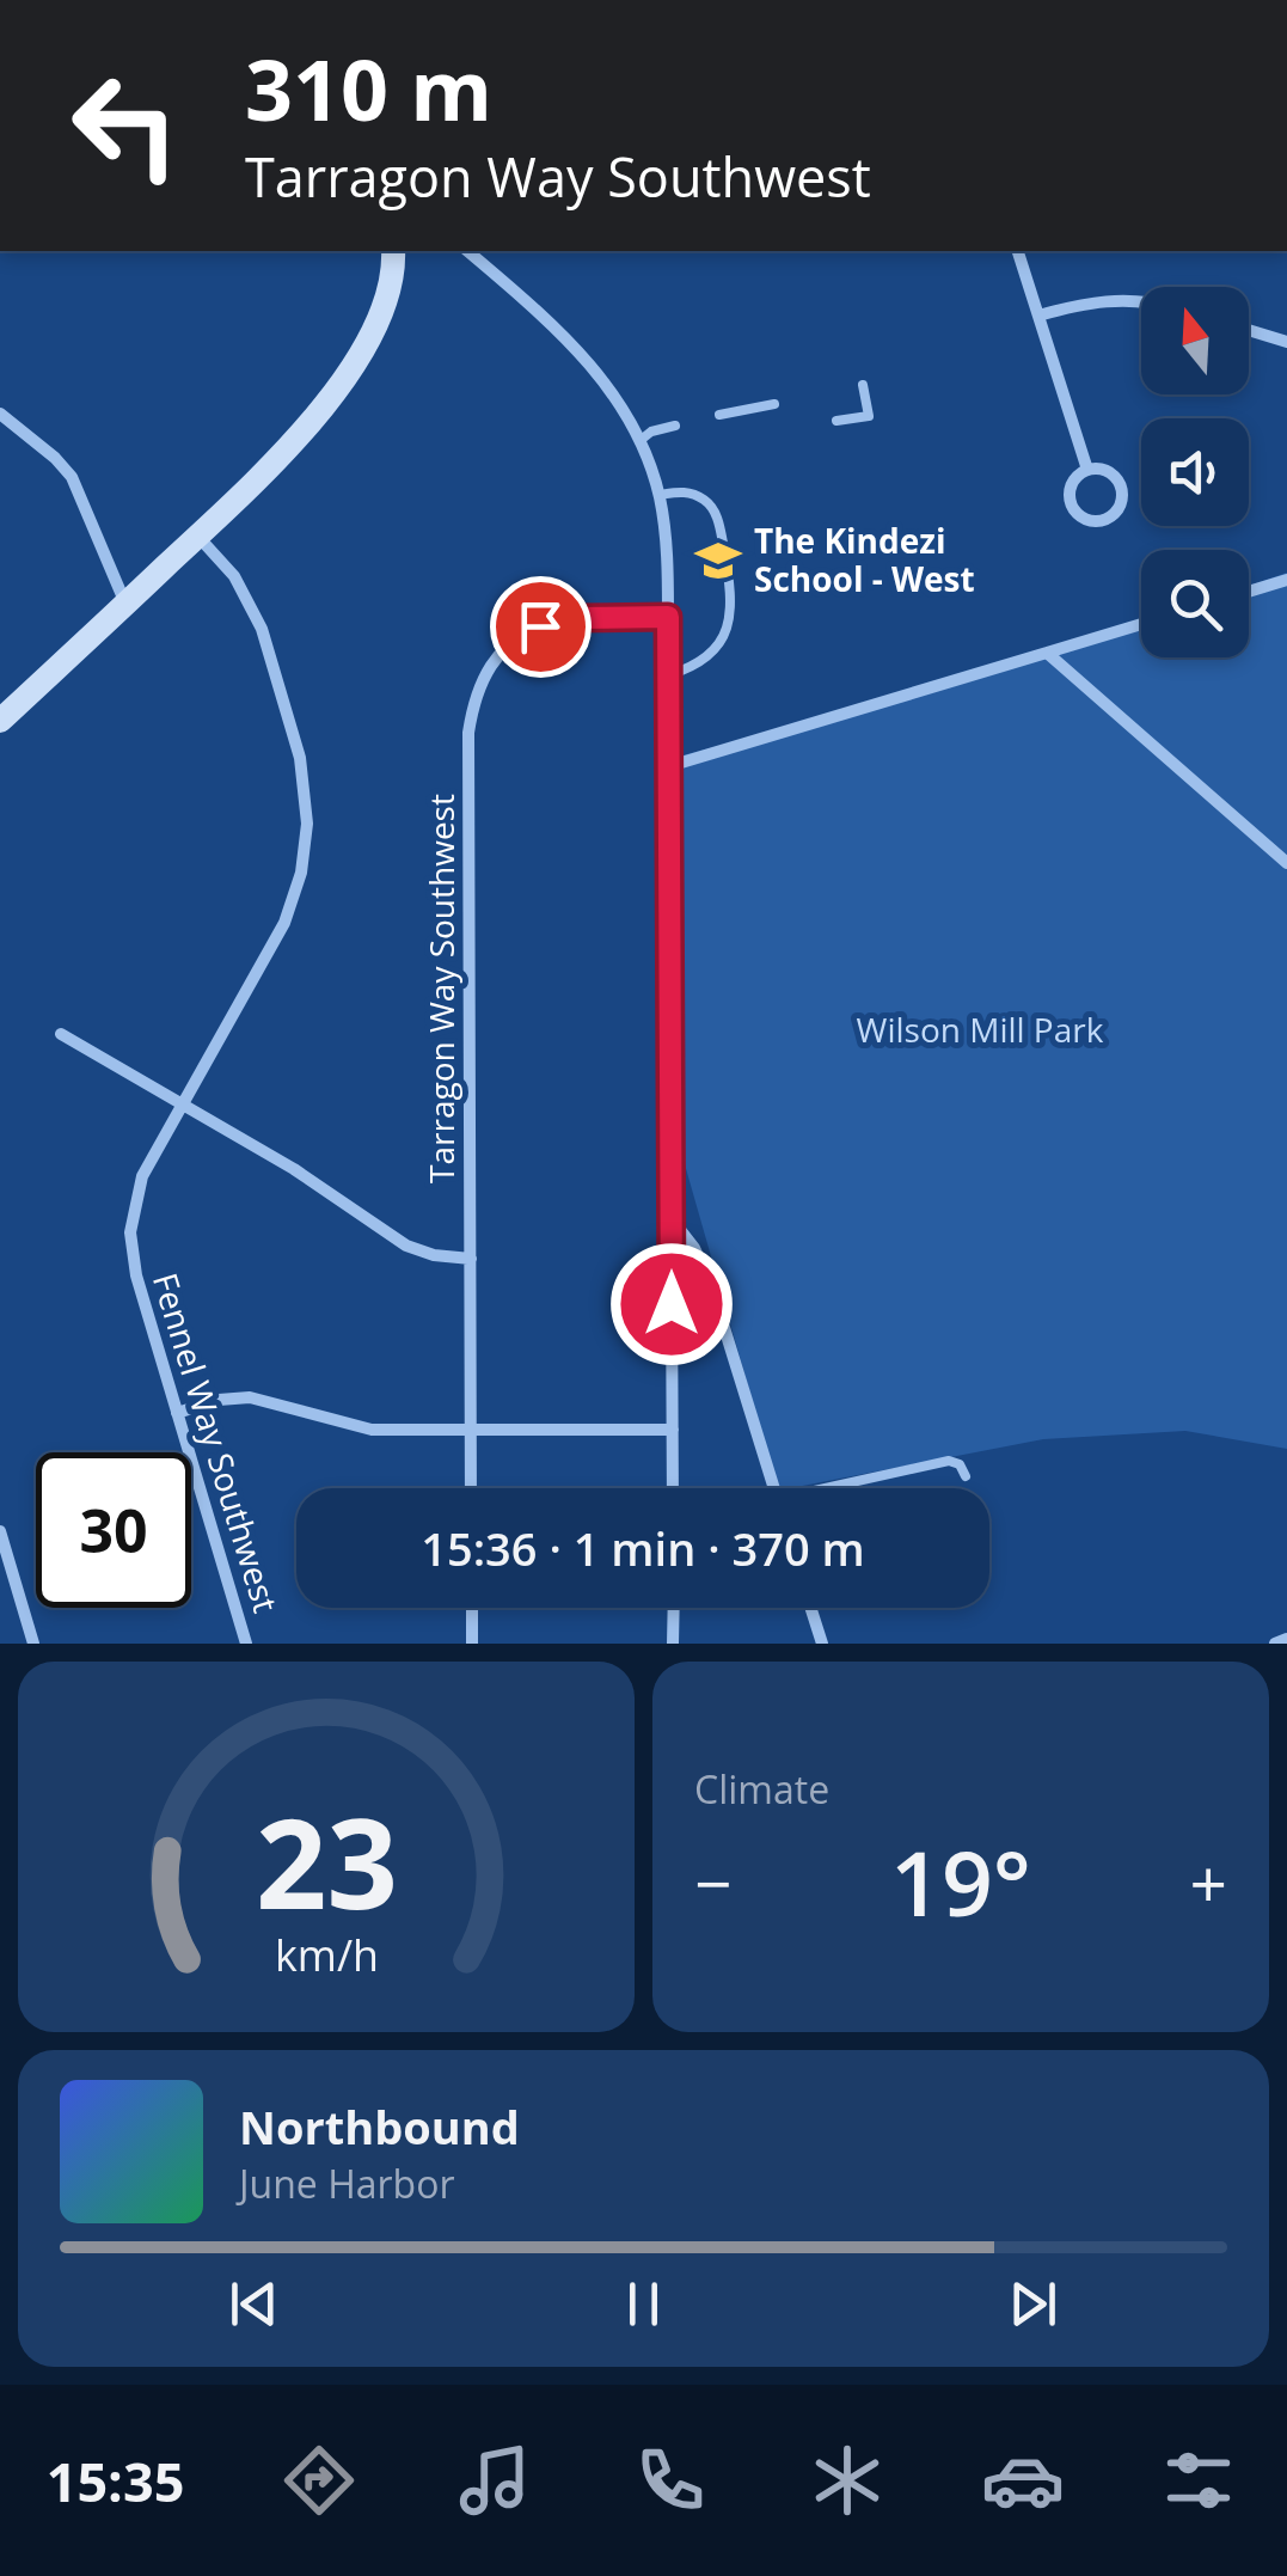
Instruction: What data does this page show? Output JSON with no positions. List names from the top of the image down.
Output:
{
  "streets": {
    "street": ["Tarragon Way Southwest", "Fennel Way Southwest"]
  },
  "parks": ["Wilson Mill Park"],
  "places": {
    "school or university": ["The Kindezi School - West"]
  },
  "north": "top",
  "page": {
    "turn": ["310 m", "Tarragon Way Southwest"],
    "limit": "30",
    "trip": "15:36 · 1 min · 370 m",
    "tile": "Climate",
    "heat": ["−", "19°", "+"],
    "song": ["Northbound", "June Harbor"],
    "tabs": "15:35",
    "gauge": ["23", "km/h"]
  }
}
